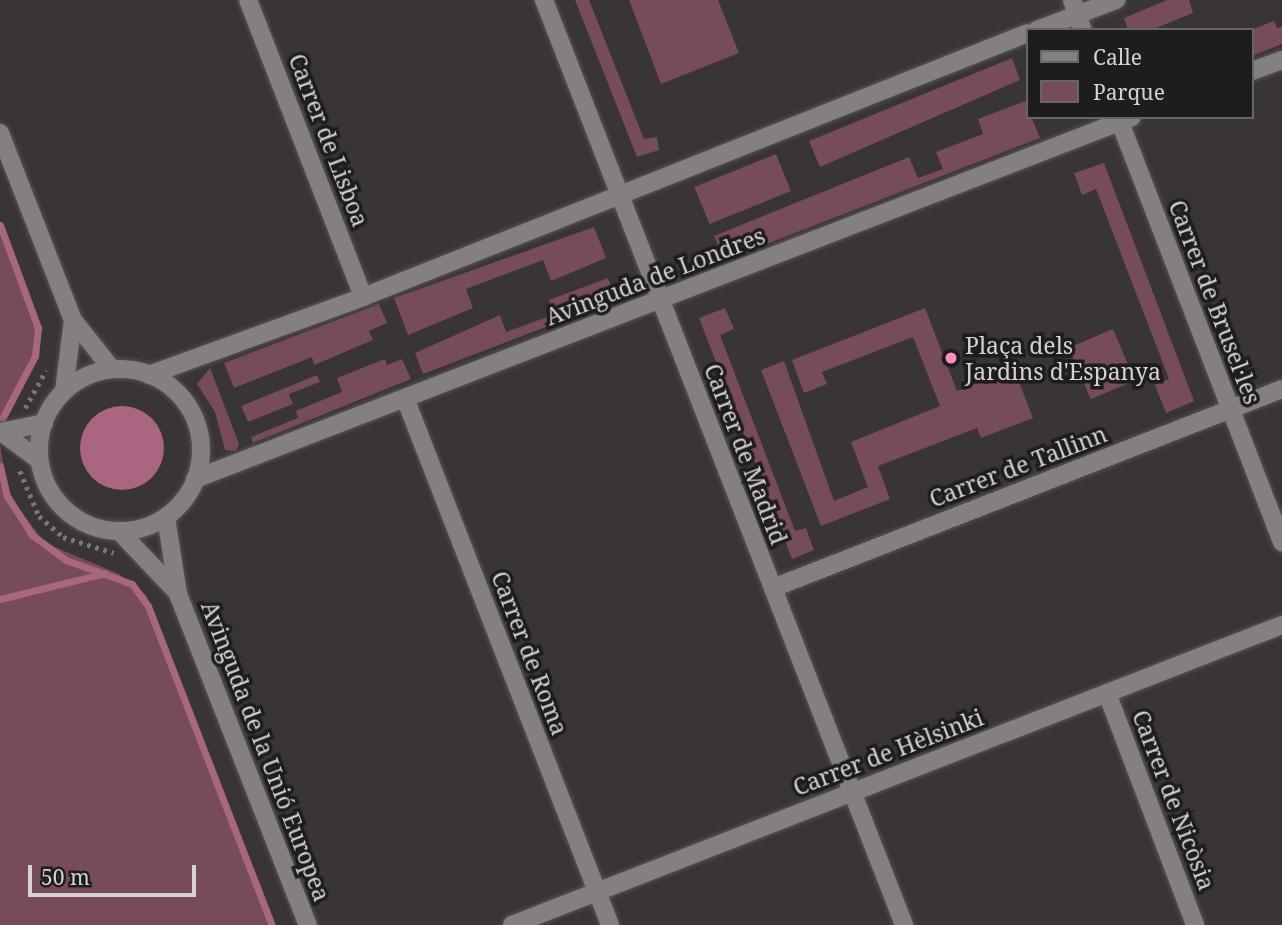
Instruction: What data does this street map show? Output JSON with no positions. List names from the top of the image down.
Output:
{
  "streets": {
    "street": [
      "Carrer de Lisboa",
      "Avinguda de Londres",
      "Carrer de Brusel·les",
      "Carrer de Madrid",
      "Carrer de Tallinn",
      "Carrer de Roma",
      "Avinguda de la Unió Europea",
      "Carrer de Hèlsinki",
      "Carrer de Nicòsia"
    ]
  },
  "crossings": [
    ["Avinguda de Londres", "Carrer de Brusel·les"],
    ["Avinguda de Londres", "Carrer de Madrid"],
    ["Avinguda de Londres", "Carrer de Roma"],
    ["Avinguda de Londres", "Avinguda de la Unió Europea"],
    ["Carrer de Brusel·les", "Carrer de Tallinn"],
    ["Carrer de Madrid", "Carrer de Tallinn"],
    ["Carrer de Madrid", "Carrer de Hèlsinki"],
    ["Carrer de Roma", "Carrer de Hèlsinki"],
    ["Carrer de Hèlsinki", "Carrer de Nicòsia"]
  ],
  "places": ["Plaça dels Jardins d'Espanya"],
  "legend": ["Calle", "Parque"],
  "scale_bar": "50 m"
}
